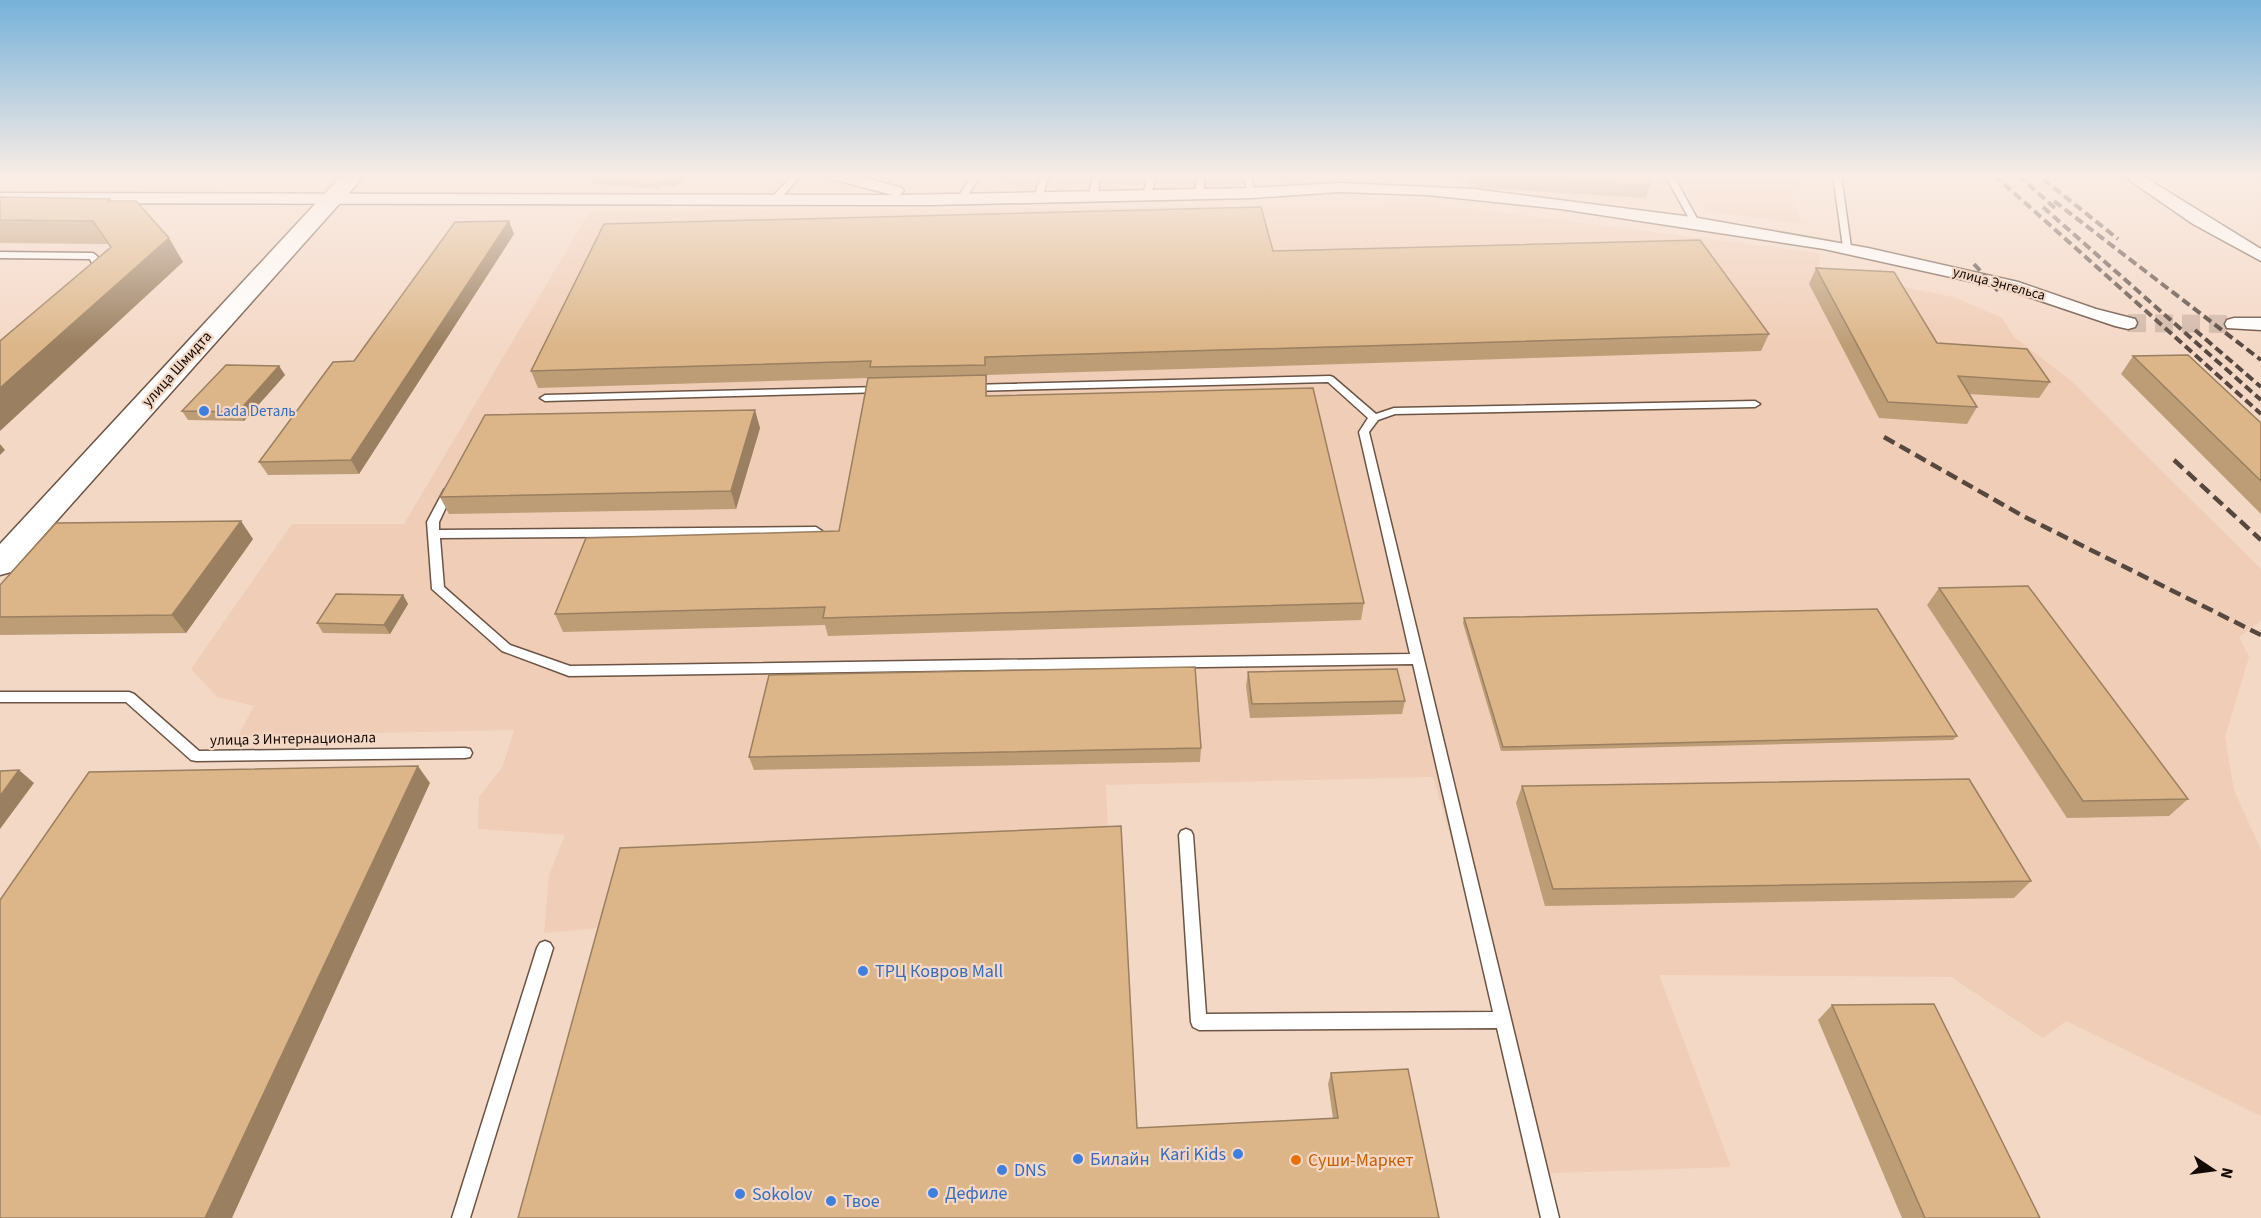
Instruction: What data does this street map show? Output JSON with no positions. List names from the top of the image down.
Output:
{
  "streets": {
    "main road": ["улица Шмидта"],
    "street": ["улица Энгельса"],
    "lane": ["улица 3 Интернационала"]
  },
  "places": [
    "Lada Dеталь",
    "ТРЦ Ковров Mall",
    "Kari Kids",
    "Билайн",
    "Суши-Маркет",
    "DNS",
    "Дефиле",
    "Sokolov",
    "Твое"
  ],
  "north": "right"
}
